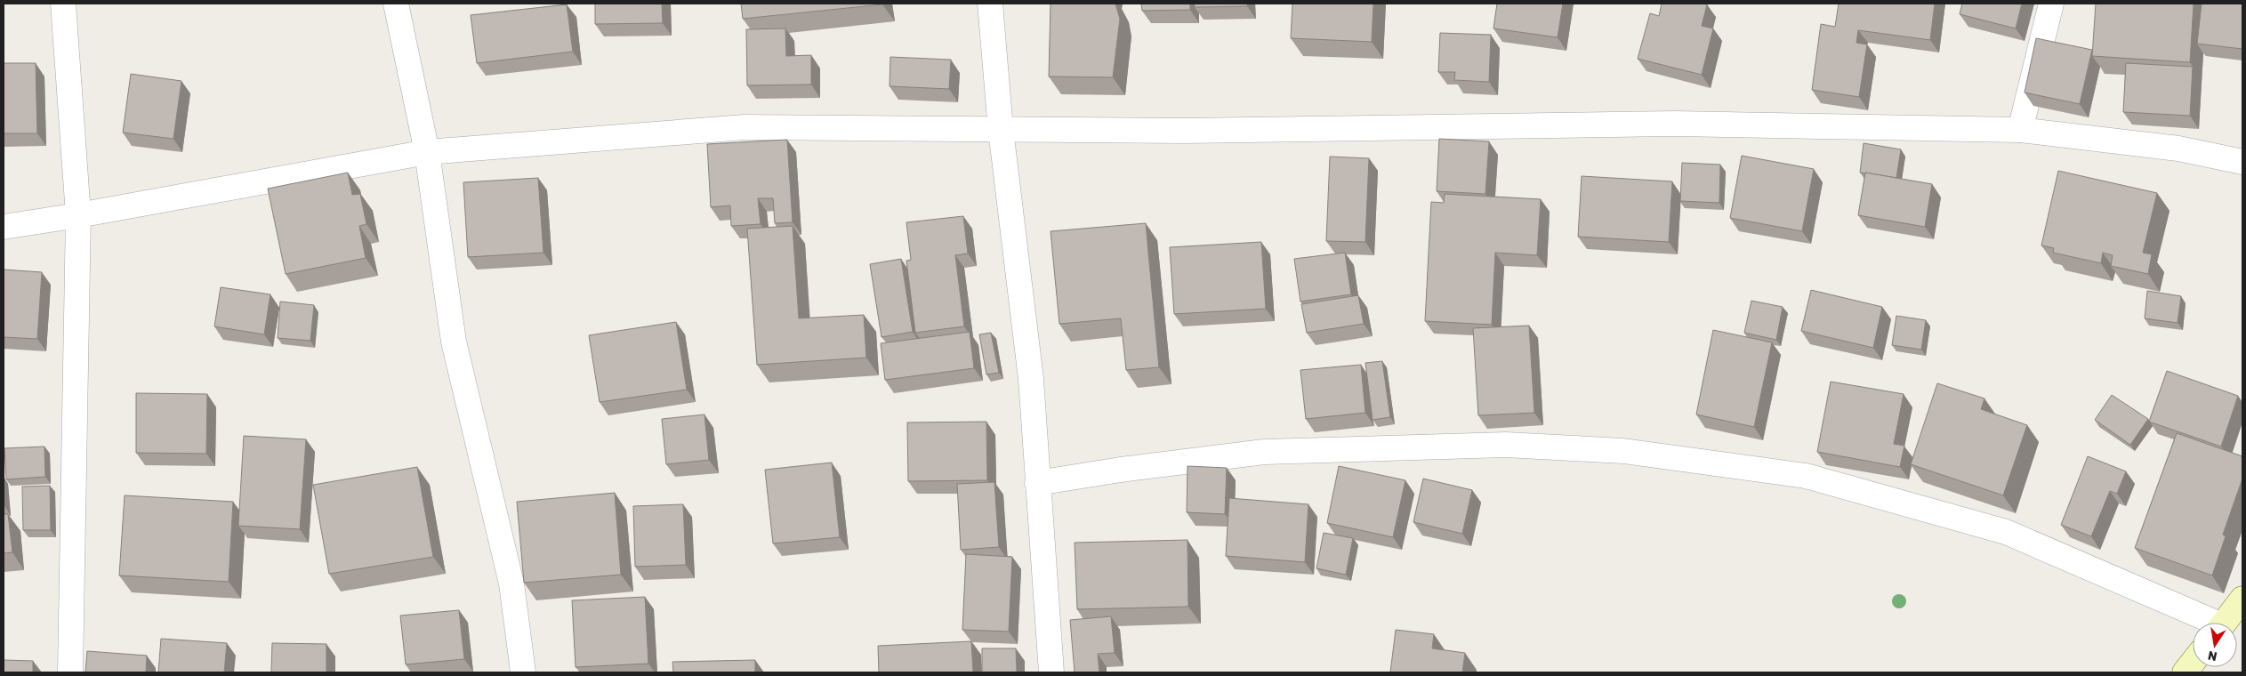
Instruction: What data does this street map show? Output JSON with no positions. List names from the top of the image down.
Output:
{
  "north": "bottom"
}
